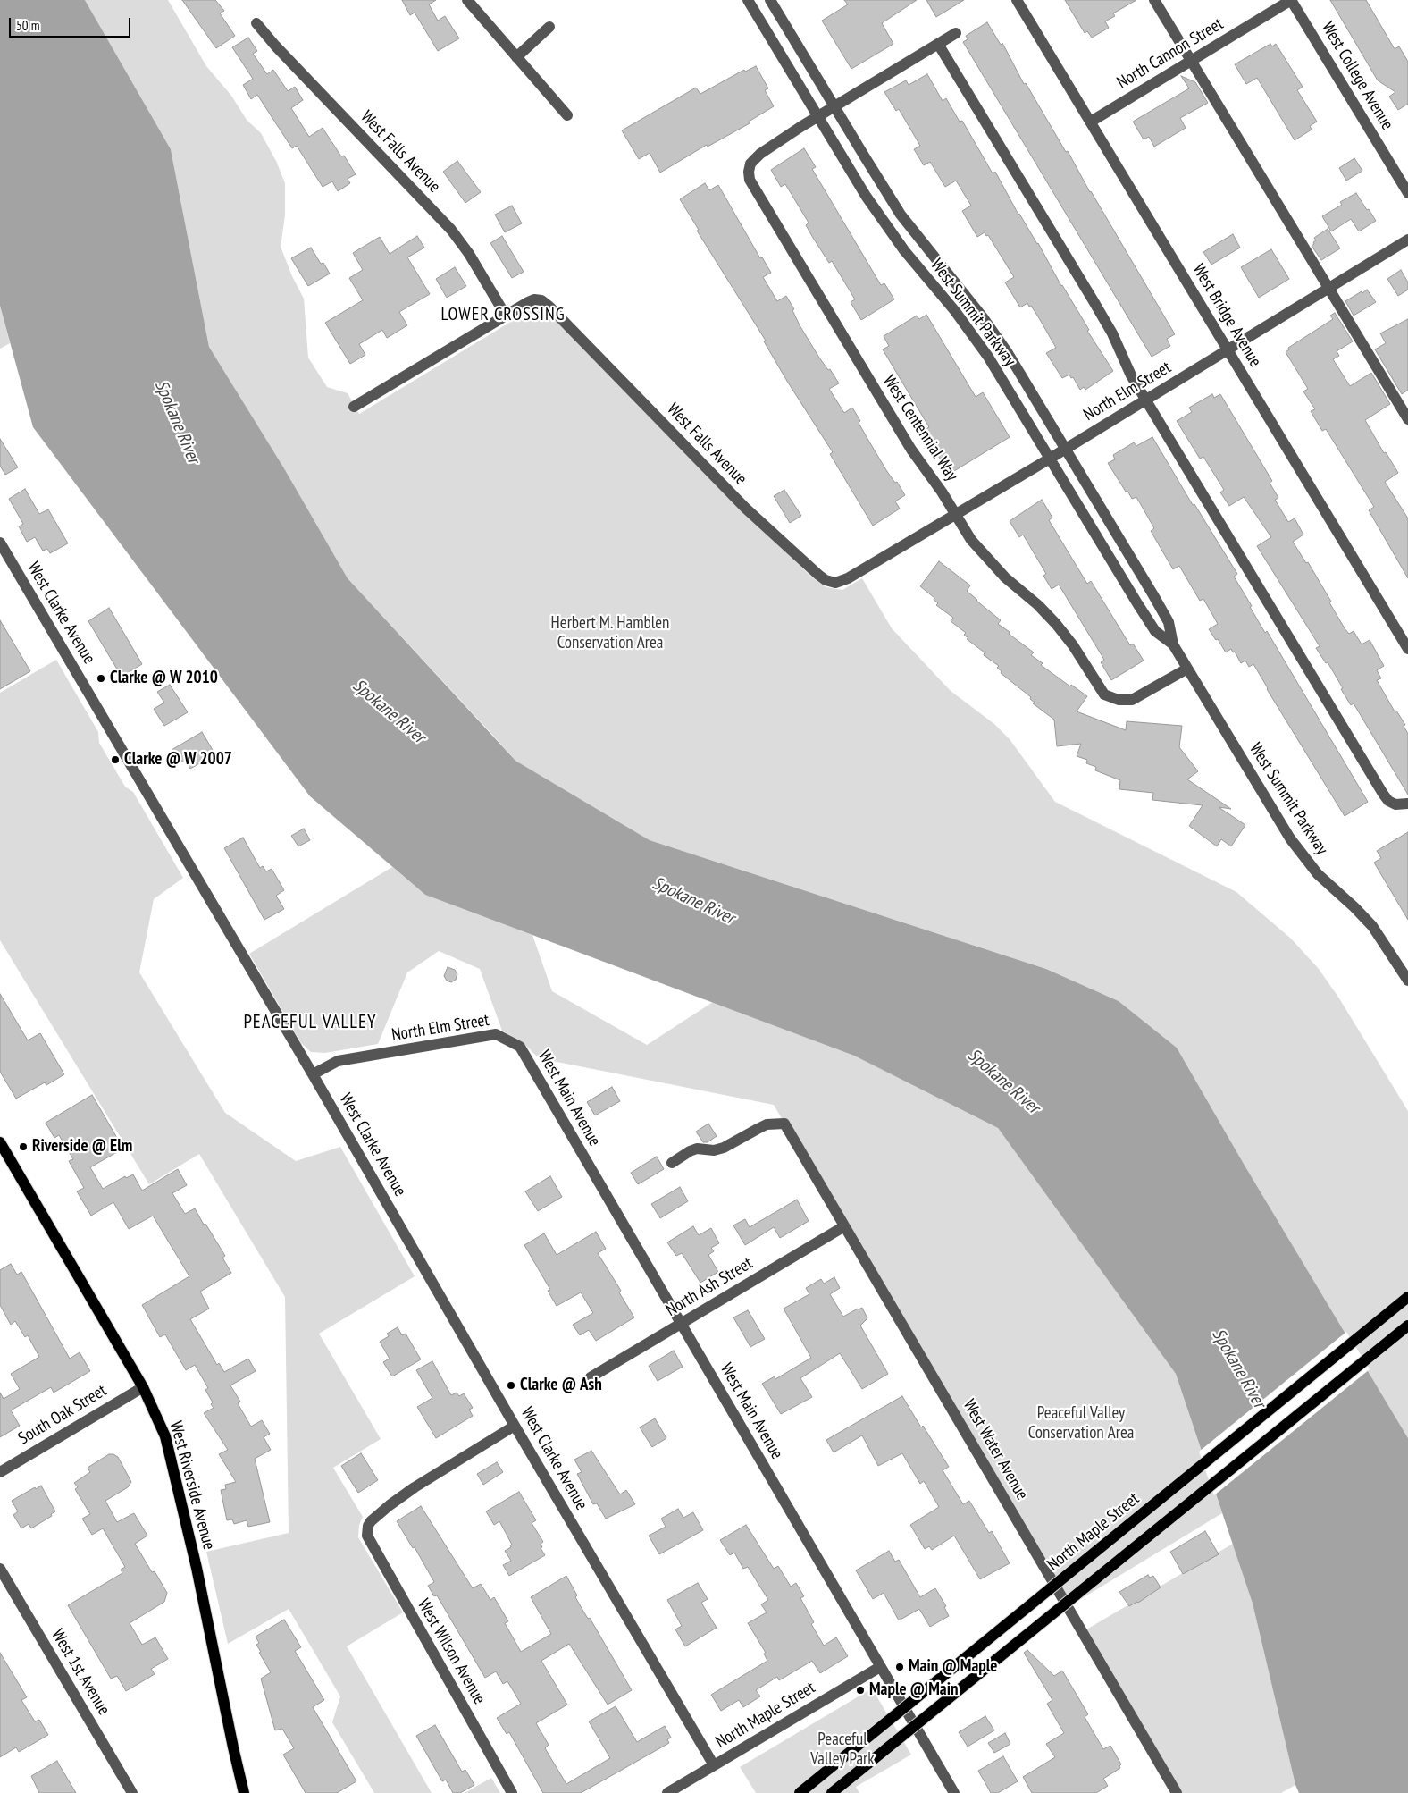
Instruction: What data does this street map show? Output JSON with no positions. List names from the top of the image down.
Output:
{
  "streets": {
    "main road": ["West Riverside Avenue", "North Maple Street"],
    "street": [
      "North Cannon Street",
      "West College Avenue",
      "West Falls Avenue",
      "West Summit Parkway",
      "West Bridge Avenue",
      "North Elm Street",
      "West Centennial Way",
      "West Clarke Avenue",
      "West Main Avenue",
      "North Ash Street",
      "South Oak Street",
      "West Water Avenue",
      "West Wilson Avenue",
      "West 1st Avenue"
    ]
  },
  "crossings": [
    ["North Cannon Street", "West College Avenue"],
    ["North Cannon Street", "West Bridge Avenue"],
    ["West Falls Avenue", "North Elm Street"],
    ["West Summit Parkway", "North Elm Street"],
    ["West Summit Parkway", "West Centennial Way"],
    ["West Bridge Avenue", "North Elm Street"],
    ["North Elm Street", "West Centennial Way"],
    ["North Elm Street", "West Clarke Avenue"],
    ["North Elm Street", "West Main Avenue"],
    ["West Clarke Avenue", "North Maple Street"],
    ["West Clarke Avenue", "West Wilson Avenue"],
    ["West Main Avenue", "North Ash Street"],
    ["West Main Avenue", "North Maple Street"],
    ["North Ash Street", "West Water Avenue"],
    ["South Oak Street", "West Riverside Avenue"]
  ],
  "districts": ["LOWER CROSSING", "PEACEFUL VALLEY"],
  "water": ["Spokane River"],
  "parks": ["Herbert M. Hamblen Conservation Area", "Peaceful Valley Conservation Area", "Peaceful Valley Park"],
  "places": [
    "Clarke @ W 2010",
    "Clarke @ W 2007",
    "Riverside @ Elm",
    "Clarke @ Ash",
    "Main @ Maple",
    "Maple @ Main"
  ],
  "scale_bar": "50 m"
}
